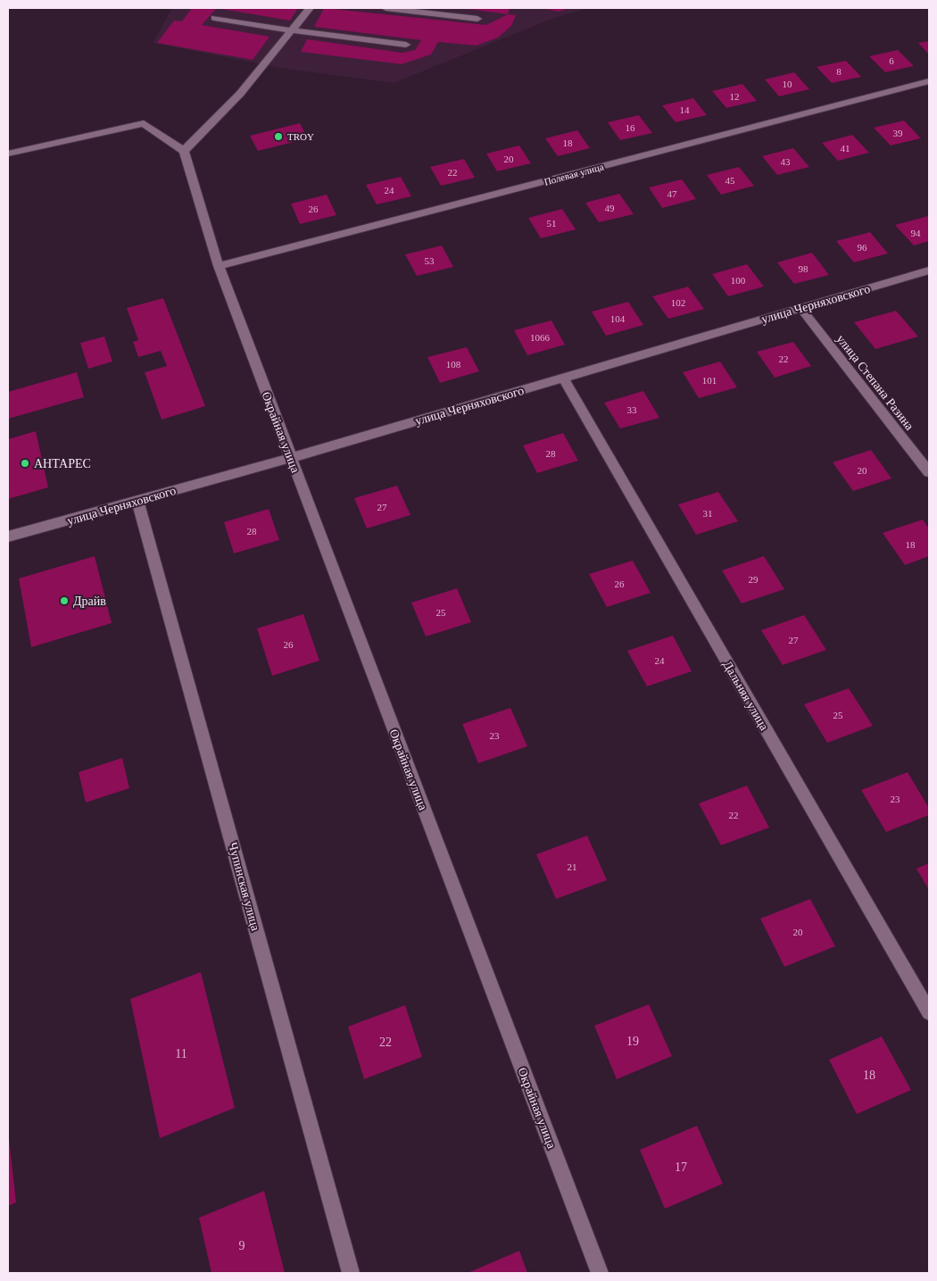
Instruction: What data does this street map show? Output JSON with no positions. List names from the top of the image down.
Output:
{
  "streets": {
    "street": [
      "Полевая улица",
      "улица Черняховского",
      "улица Степана Разина",
      "Окрайная улица",
      "Дальняя улица",
      "Чупинская улица"
    ]
  },
  "crossings": [
    ["Полевая улица", "Окрайная улица"],
    ["улица Черняховского", "улица Степана Разина"],
    ["улица Черняховского", "Окрайная улица"],
    ["улица Черняховского", "Дальняя улица"],
    ["улица Черняховского", "Чупинская улица"]
  ],
  "places": ["TROY", "АНТАРЕС", "Драйв"],
  "house_numbers": [
    "6",
    "8",
    "10",
    "12",
    "14",
    "16",
    "39",
    "18",
    "41",
    "20",
    "43",
    "22",
    "45",
    "24",
    "47",
    "49",
    "26",
    "51",
    "94",
    "96",
    "53",
    "98",
    "100",
    "102",
    "104",
    "1066",
    "22",
    "108",
    "101",
    "33",
    "28",
    "20",
    "27",
    "31",
    "28",
    "18",
    "29",
    "26",
    "25",
    "27",
    "26",
    "24",
    "25",
    "23",
    "23",
    "22",
    "21",
    "20",
    "19",
    "22",
    "11",
    "18",
    "17",
    "9"
  ]
}
